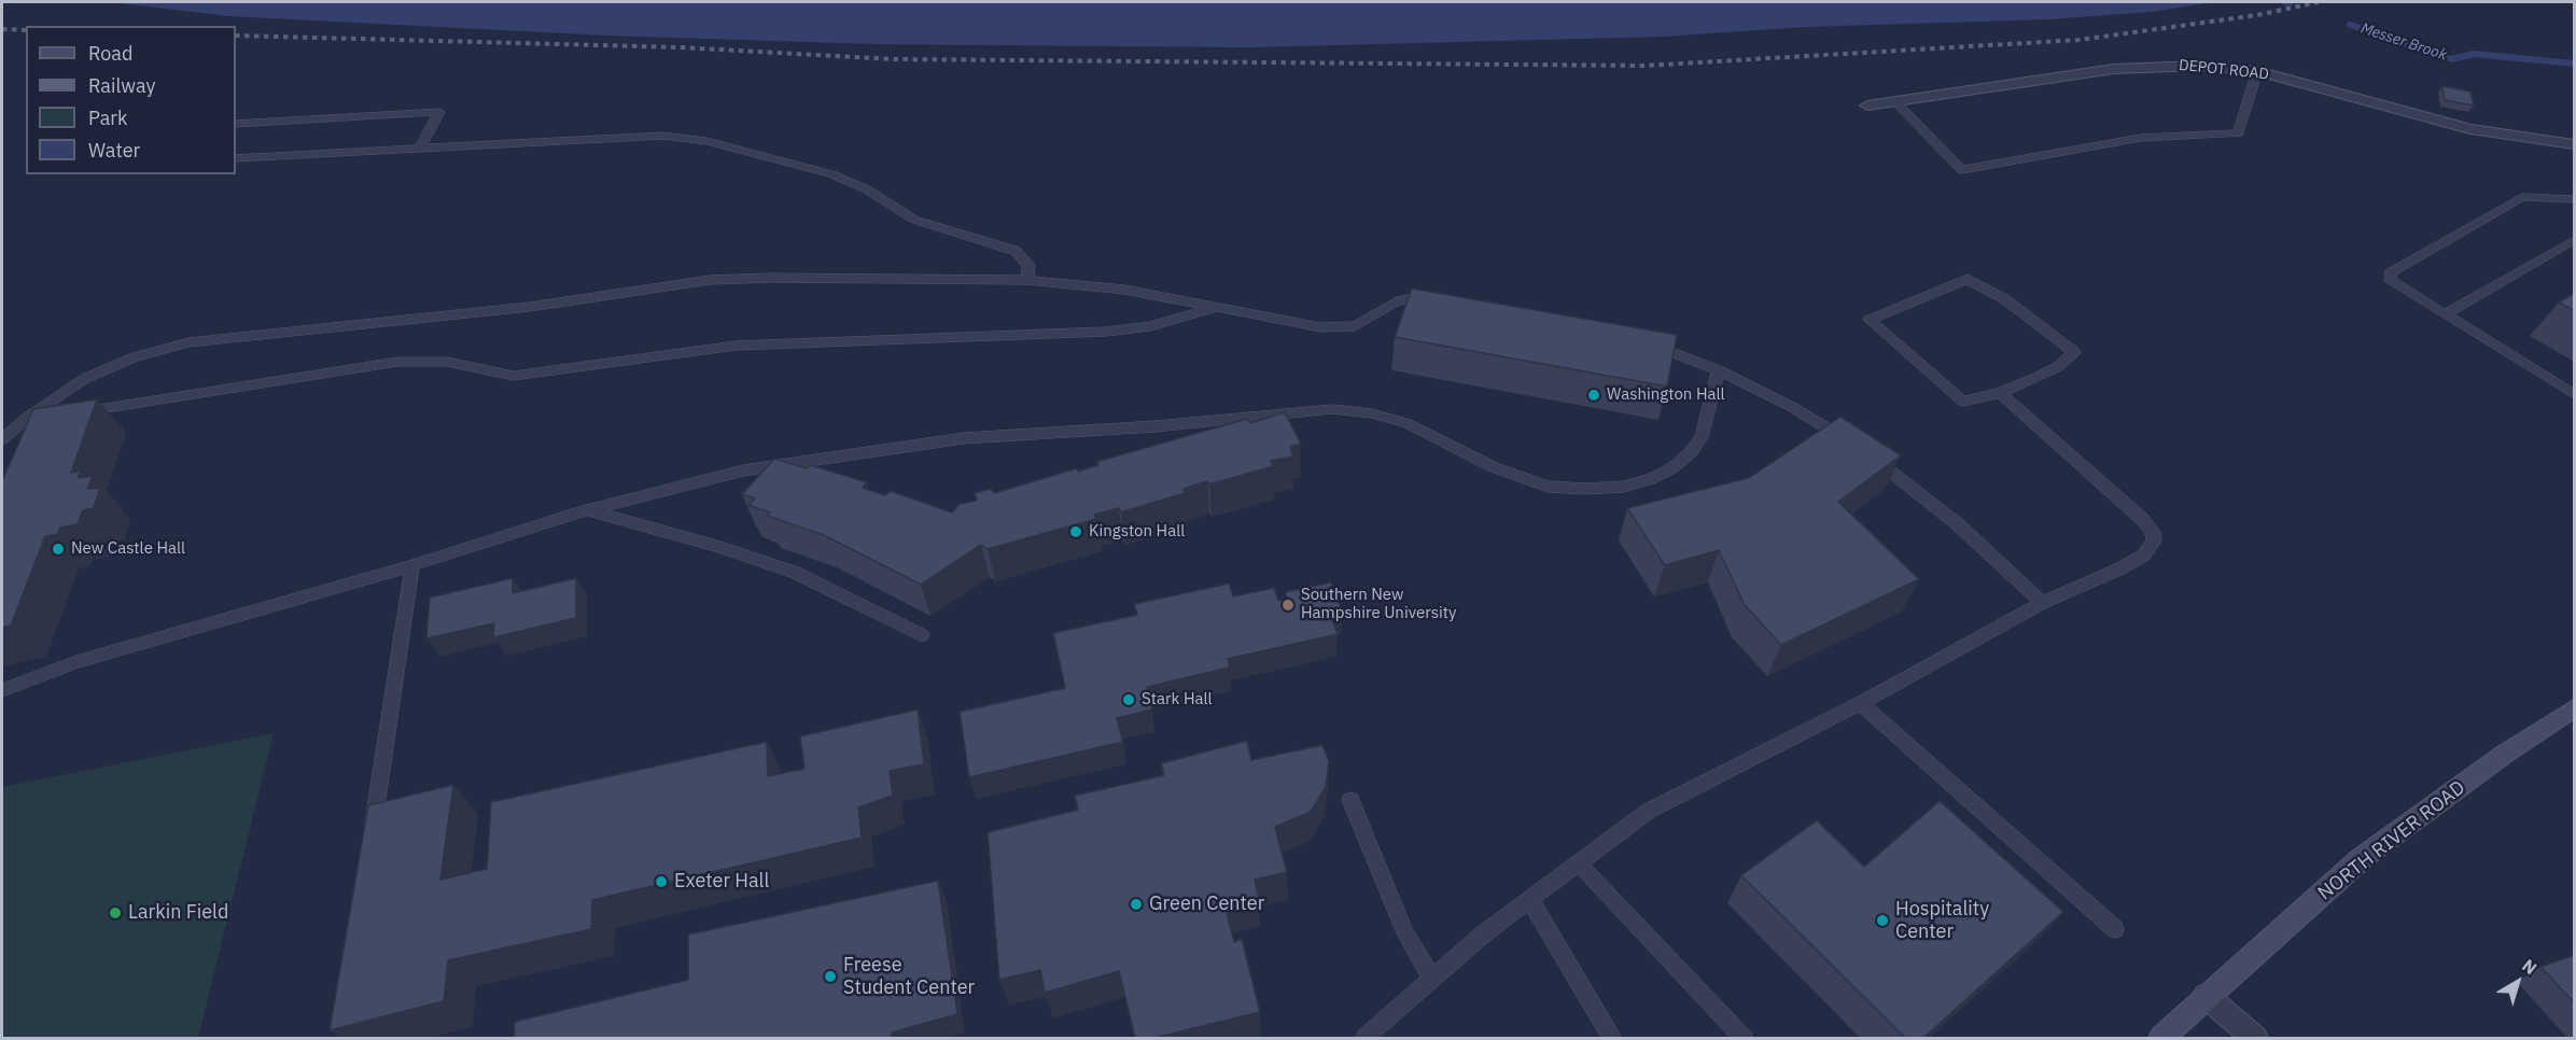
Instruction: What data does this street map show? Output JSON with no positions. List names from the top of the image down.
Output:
{
  "streets": {
    "street": ["DEPOT ROAD", "NORTH RIVER ROAD"]
  },
  "water": ["Messer Brook"],
  "places": [
    "Washington Hall",
    "Kingston Hall",
    "New Castle Hall",
    "Southern New Hampshire University",
    "Stark Hall",
    "Exeter Hall",
    "Green Center",
    "Larkin Field",
    "Hospitality Center",
    "Freese Student Center"
  ],
  "legend": [
    "Road",
    "Railway",
    "Park",
    "Water"
  ],
  "north": "top right"
}
